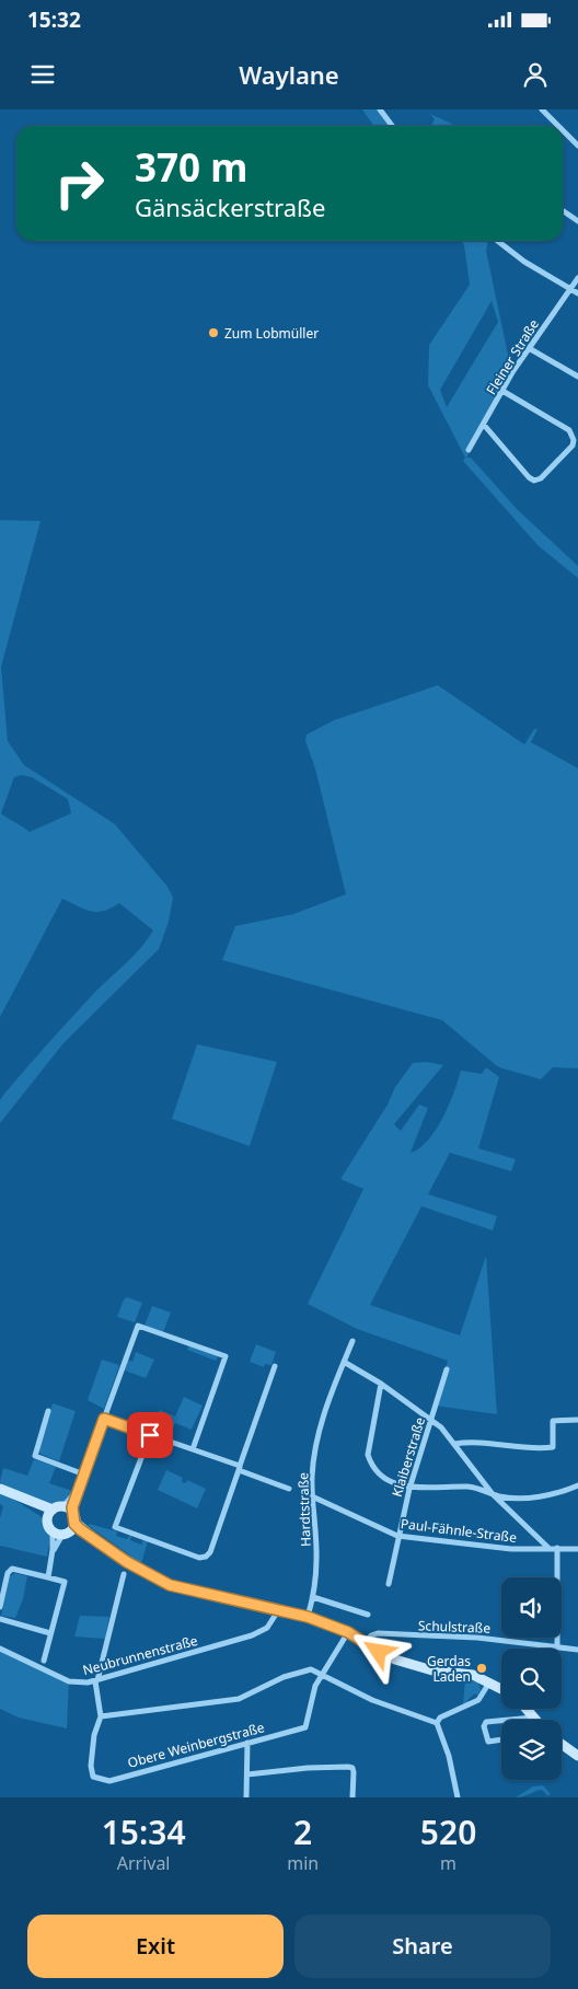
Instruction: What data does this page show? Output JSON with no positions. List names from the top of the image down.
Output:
{
  "streets": {
    "street": [
      "Fleiner Straße",
      "Klaiberstraße",
      "Hardtstraße",
      "Paul-Fähnle-Straße",
      "Schulstraße",
      "Neubrunnenstraße",
      "Obere Weinbergstraße"
    ]
  },
  "crossings": [
    ["Klaiberstraße", "Paul-Fähnle-Straße"],
    ["Hardtstraße", "Paul-Fähnle-Straße"]
  ],
  "places": ["Zum Lobmüller", "Gerdas Laden"],
  "page": {
    "status": "15:32",
    "header": "Waylane",
    "turn": ["370 m", "Gänsäckerstraße"],
    "eta": [
      "15:34",
      "Arrival",
      "2",
      "min",
      "520",
      "m"
    ],
    "buttons": ["Exit", "Share"]
  }
}
